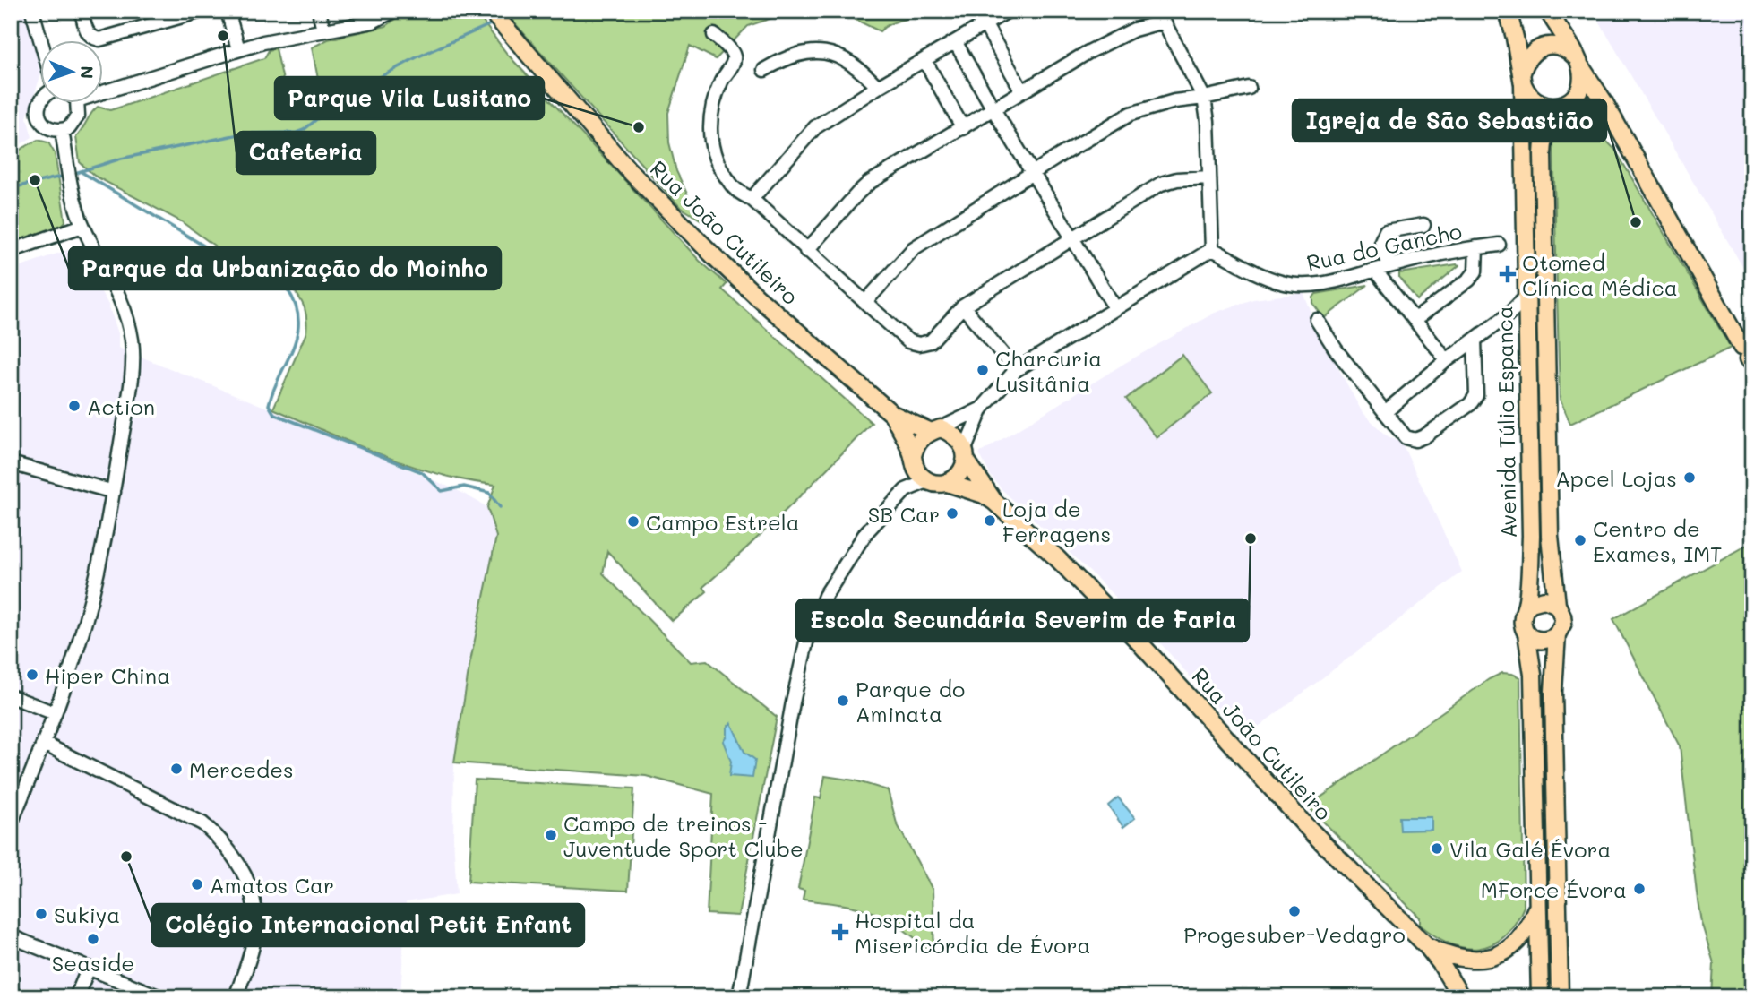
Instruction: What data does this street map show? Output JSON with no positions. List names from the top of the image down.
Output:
{
  "streets": {
    "main road": ["Rua João Cutileiro", "Avenida Túlio Espanca"],
    "street": ["Rua do Gancho"]
  },
  "places": {
    "other": [
      "Cafeteria",
      "Parque Vila Lusitano",
      "Parque da Urbanização do Moinho",
      "Igreja de São Sebastião",
      "Charcuria Lusitânia",
      "Action",
      "Apcel Lojas",
      "SB Car",
      "Loja de Ferragens",
      "Campo Estrela",
      "Escola Secundária Severim de Faria",
      "Centro de Exames, IMT",
      "Hiper China",
      "Parque do Aminata",
      "Mercedes",
      "Campo de treinos - Juventude Sport Clube",
      "Vila Galé Évora",
      "Colégio Internacional Petit Enfant",
      "Amatos Car",
      "MForce Évora",
      "Progesuber-Vedagro",
      "Sukiya",
      "Seaside"
    ],
    "health": ["Otomed Clínica Médica", "Hospital da Misericórdia de Évora"]
  },
  "north": "right"
}
